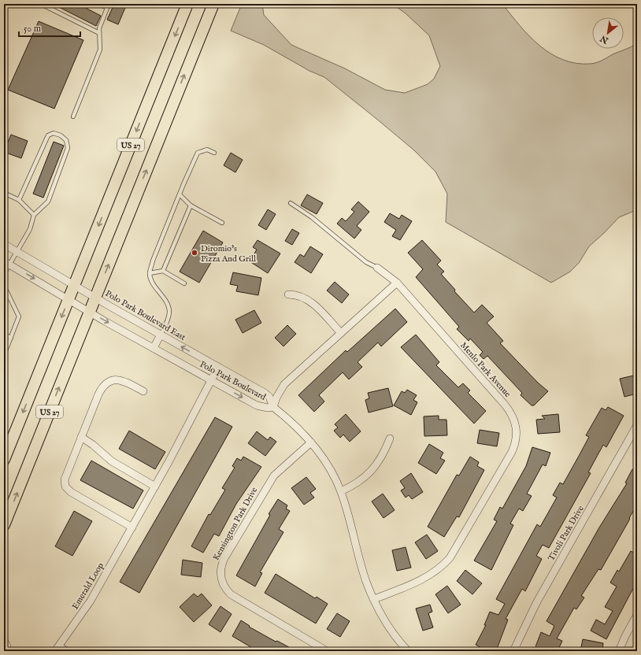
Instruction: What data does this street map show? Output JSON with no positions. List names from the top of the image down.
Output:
{
  "streets": {
    "highway": ["US 27"],
    "street": [
      "Polo Park Boulevard East",
      "Menlo Park Avenue",
      "Polo Park Boulevard",
      "Kensington Park Drive",
      "Tivoli Park Drive",
      "Emerald Loop"
    ]
  },
  "crossings": [
    ["US 27", "Polo Park Boulevard East"],
    ["US 27", "Polo Park Boulevard"],
    ["Polo Park Boulevard East", "Polo Park Boulevard"],
    ["Polo Park Boulevard East", "Emerald Loop"],
    ["Menlo Park Avenue", "Polo Park Boulevard"],
    ["Polo Park Boulevard", "Kensington Park Drive"],
    ["Polo Park Boulevard", "Emerald Loop"]
  ],
  "places": ["Diromio's Pizza And Grill"],
  "scale_bar": "50 m",
  "north": "bottom left"
}
